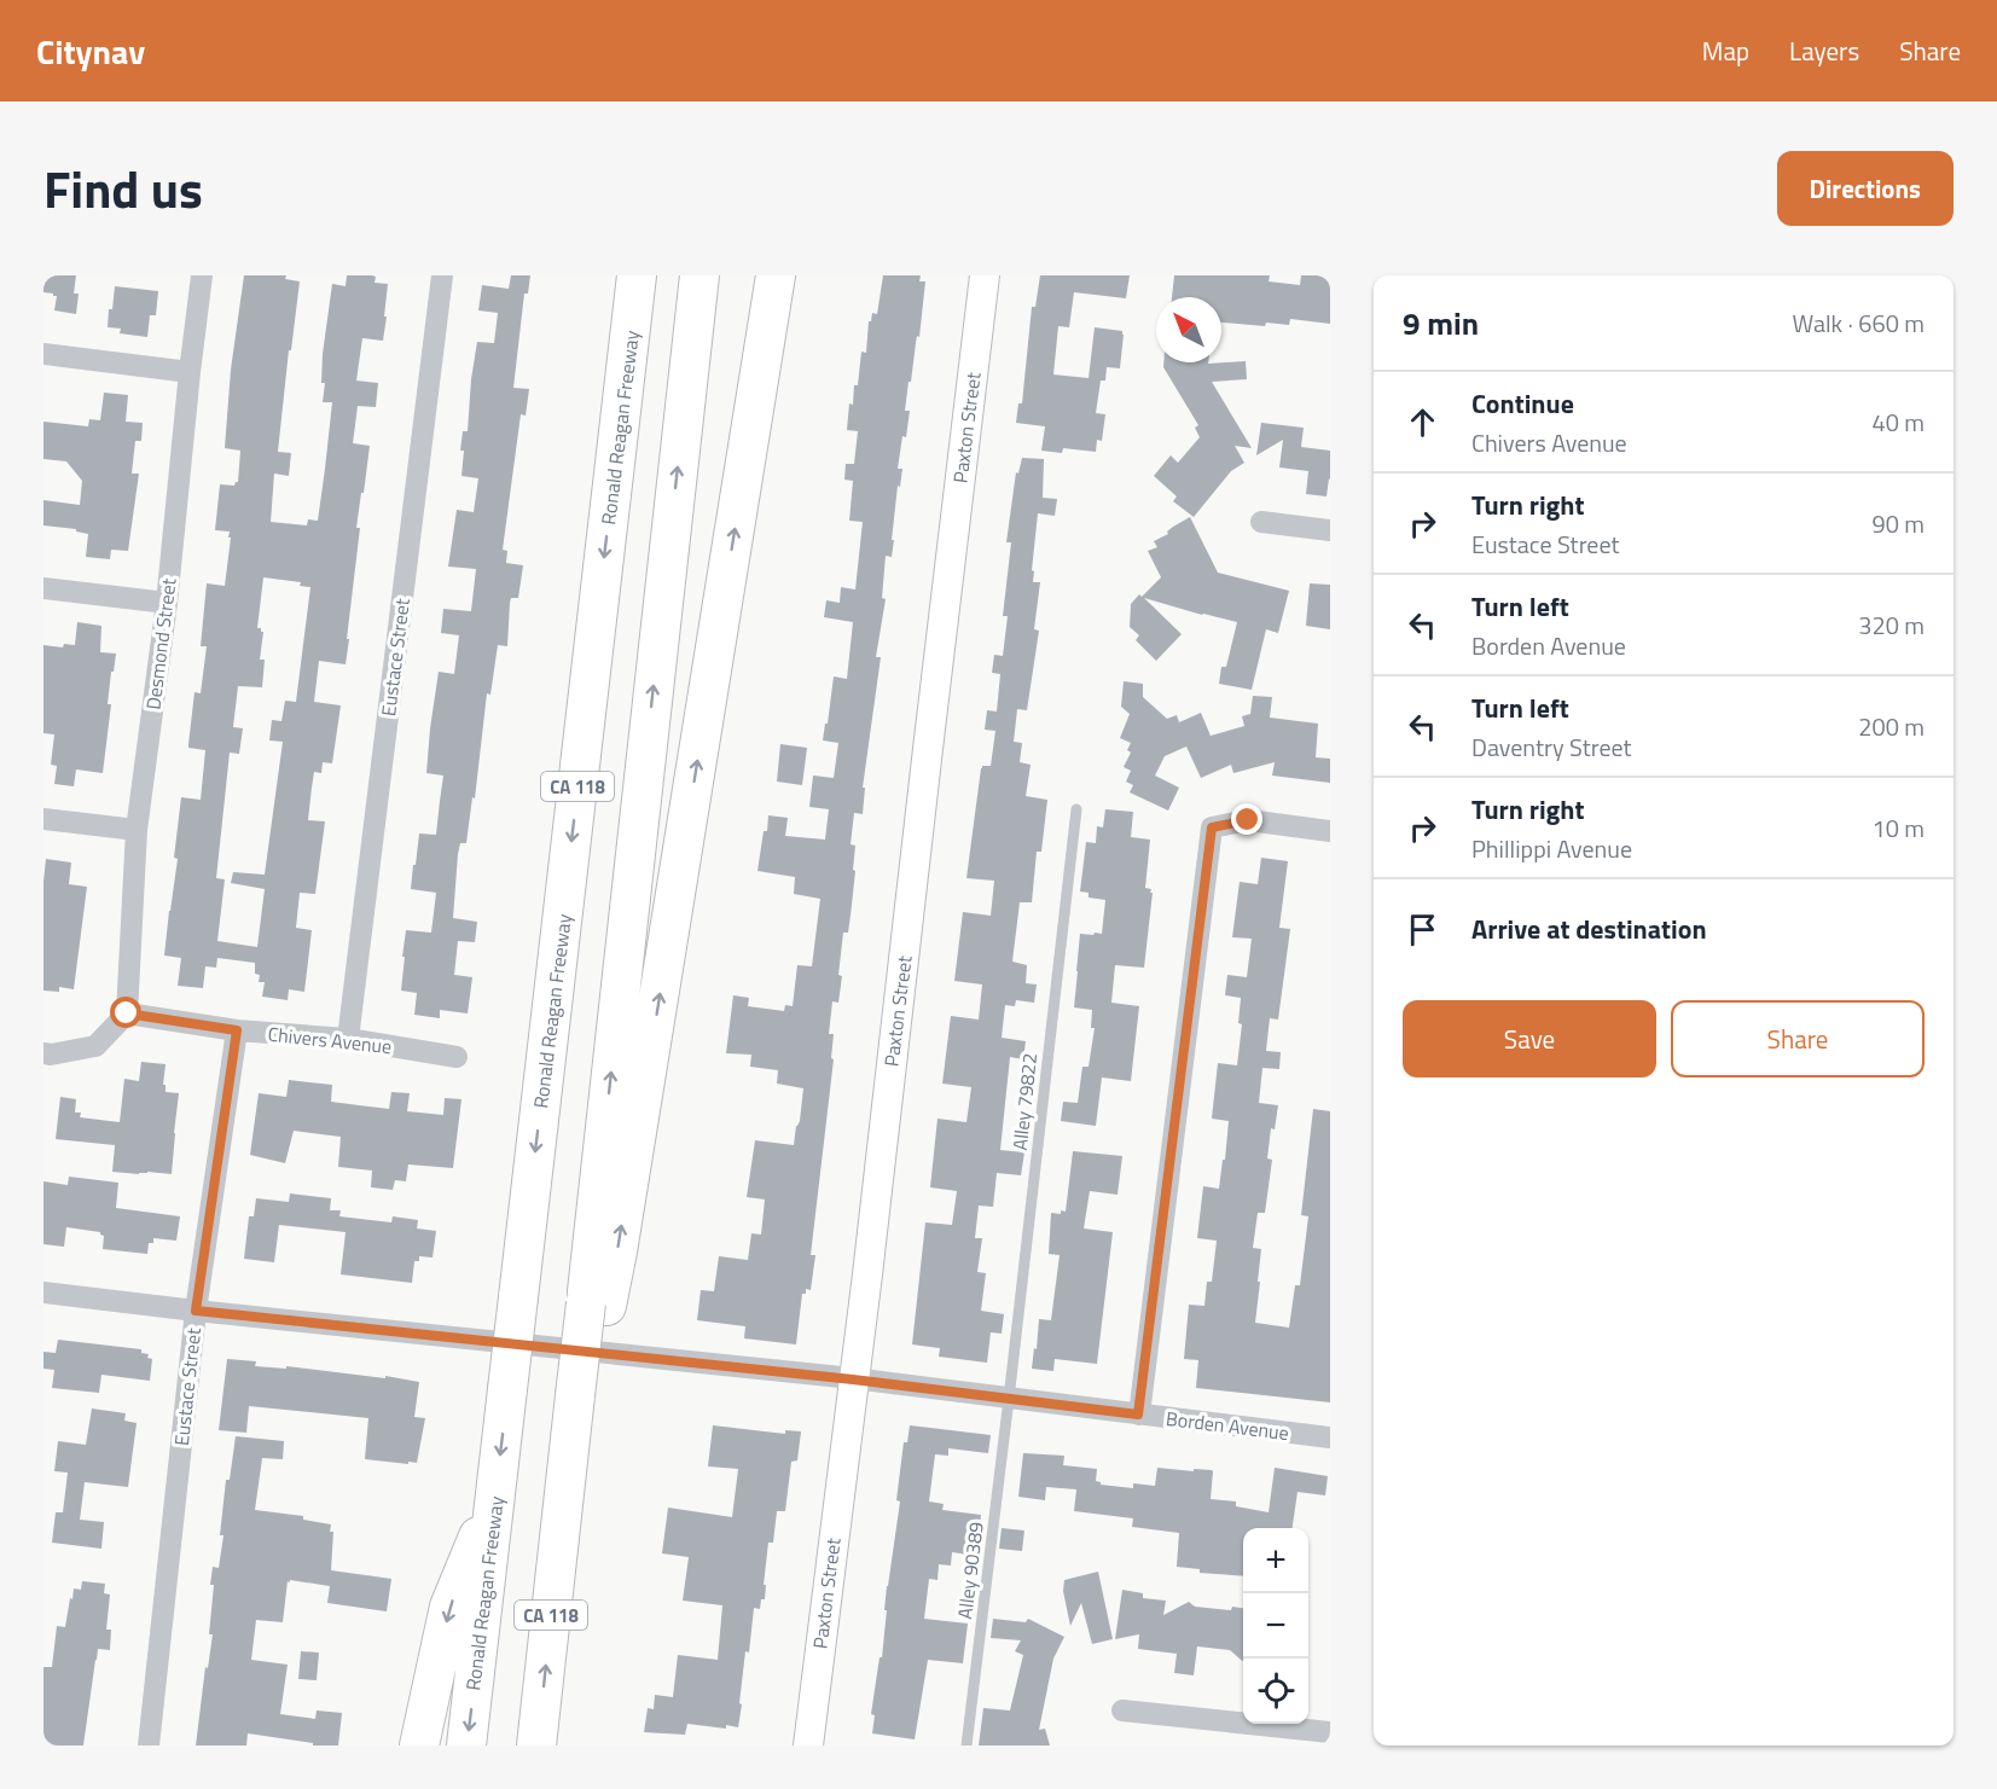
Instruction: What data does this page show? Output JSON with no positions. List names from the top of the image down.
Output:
{
  "streets": {
    "highway": ["Ronald Reagan Freeway", "CA 118"],
    "street": [
      "Paxton Street",
      "Desmond Street",
      "Eustace Street",
      "Chivers Avenue",
      "Borden Avenue"
    ],
    "lane": ["Alley 79822", "Alley 90389"]
  },
  "crossings": [
    ["Paxton Street", "Borden Avenue"],
    ["Desmond Street", "Chivers Avenue"],
    ["Eustace Street", "Chivers Avenue"],
    ["Eustace Street", "Borden Avenue"],
    ["Alley 79822", "Borden Avenue"],
    ["Alley 79822", "Alley 90389"],
    ["Borden Avenue", "Alley 90389"]
  ],
  "north": "top left",
  "page": {
    "header": "Citynav",
    "nav": ["Map", "Layers", "Share"],
    "title": "Find us",
    "buttons": [
      "Directions",
      ["Save", "Share"]
    ],
    "heading": ["9 min", "Walk · 660 m"],
    "list": [
      ["Continue", "Chivers Avenue", "40 m"],
      ["Turn right", "Eustace Street", "90 m"],
      ["Turn left", "Borden Avenue", "320 m"],
      ["Turn left", "Daventry Street", "200 m"],
      ["Turn right", "Phillippi Avenue", "10 m"],
      "Arrive at destination"
    ],
    "map_buttons": ["+", "−"]
  }
}
